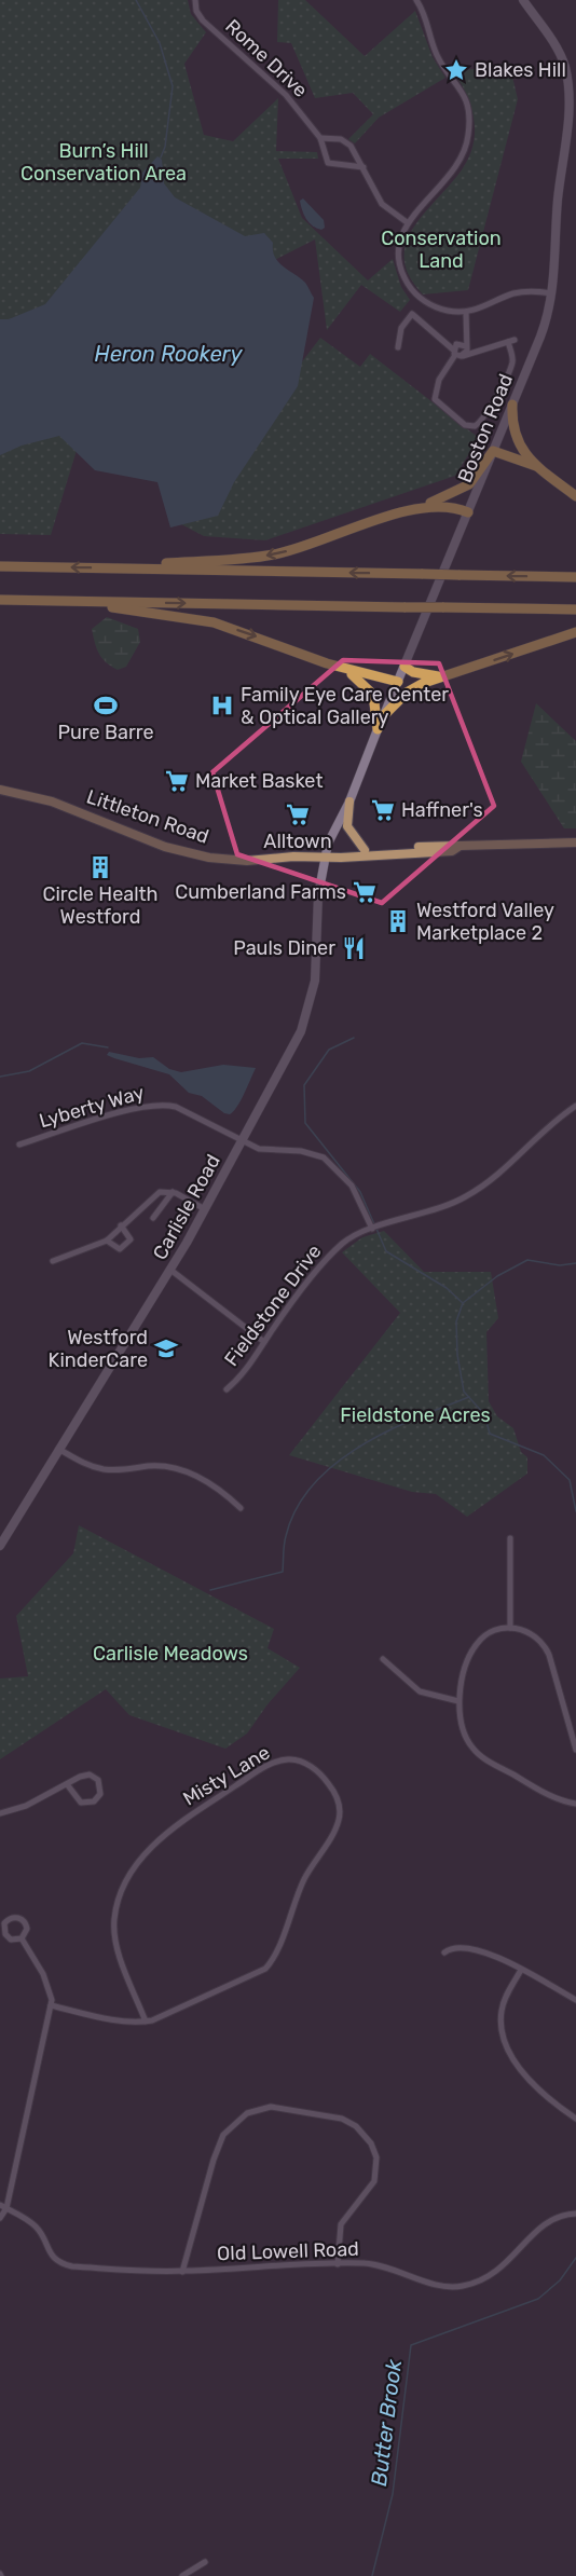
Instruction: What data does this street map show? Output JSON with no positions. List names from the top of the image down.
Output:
{
  "streets": {
    "main road": ["Boston Road", "Littleton Road", "Carlisle Road"],
    "street": [
      "Rome Drive",
      "Lyberty Way",
      "Fieldstone Drive",
      "Misty Lane",
      "Old Lowell Road"
    ]
  },
  "crossings": [
    ["Boston Road", "Littleton Road"],
    ["Boston Road", "Carlisle Road"],
    ["Littleton Road", "Carlisle Road"],
    ["Lyberty Way", "Carlisle Road"],
    ["Lyberty Way", "Fieldstone Drive"]
  ],
  "water": ["Heron Rookery", "Butter Brook"],
  "parks": [
    "Burn’s Hill Conservation Area",
    "Conservation Land",
    "Fieldstone Acres",
    "Carlisle Meadows"
  ],
  "places": {
    "place": ["Blakes Hill"],
    "sports": ["Pure Barre"],
    "hospital": ["Family Eye Care Center & Optical Gallery"],
    "supermarket": [
      "Market Basket",
      "Haffner's",
      "Alltown",
      "Cumberland Farms"
    ],
    "building": ["Circle Health Westford", "Westford Valley Marketplace 2"],
    "restaurant": ["Pauls Diner"],
    "school or university": ["Westford KinderCare"]
  }
}
